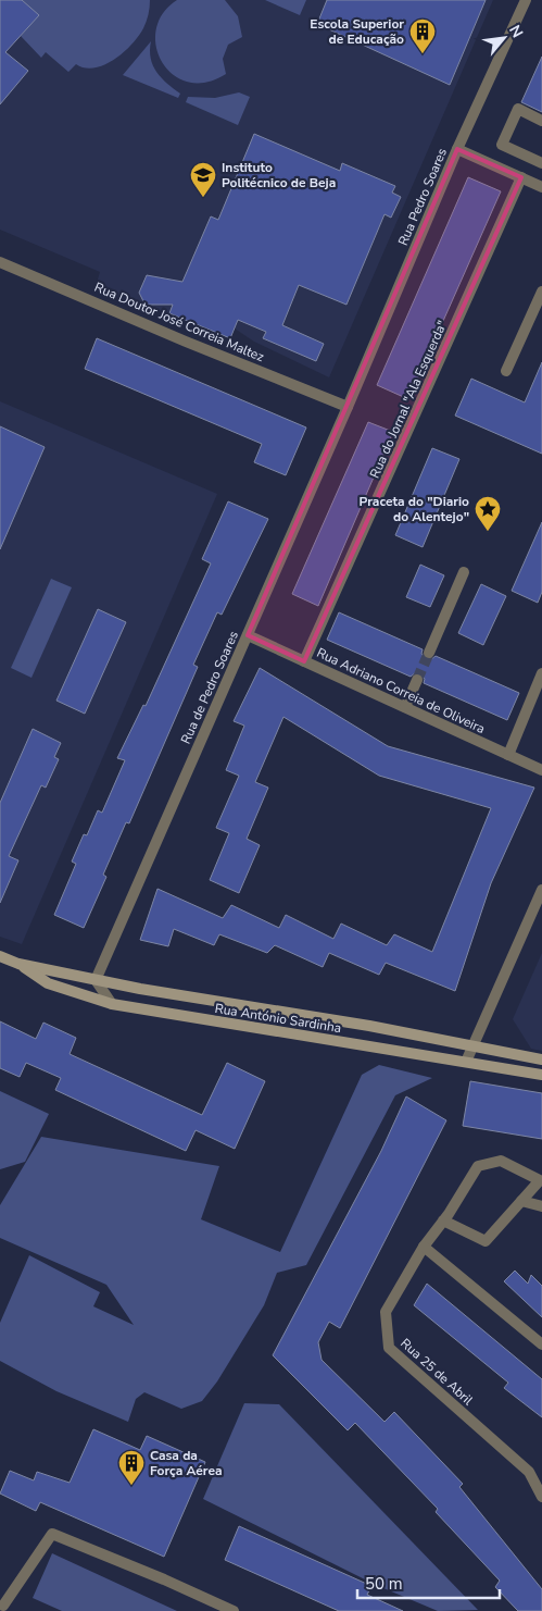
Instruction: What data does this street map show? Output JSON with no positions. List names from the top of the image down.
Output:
{
  "streets": {
    "main road": ["Rua António Sardinha"],
    "street": [
      "Rua Pedro Soares",
      "Rua Doutor José Correia Maltez",
      "Rua do Jornal \"Ala Esquerda\"",
      "Rua de Pedro Soares",
      "Rua Adriano Correia de Oliveira",
      "Rua 25 de Abril"
    ]
  },
  "crossings": [
    ["Rua Pedro Soares", "Rua Doutor José Correia Maltez"],
    ["Rua Pedro Soares", "Rua de Pedro Soares"],
    ["Rua Doutor José Correia Maltez", "Rua de Pedro Soares"],
    ["Rua do Jornal \"Ala Esquerda\"", "Rua Adriano Correia de Oliveira"],
    ["Rua de Pedro Soares", "Rua Adriano Correia de Oliveira"],
    ["Rua de Pedro Soares", "Rua António Sardinha"]
  ],
  "places": {
    "building": ["Escola Superior de Educação", "Casa da Força Aérea"],
    "school or university": ["Instituto Politécnico de Beja"],
    "place": ["Praceta do \"Diario do Alentejo\""]
  },
  "scale_bar": "50 m",
  "north": "top right"
}
